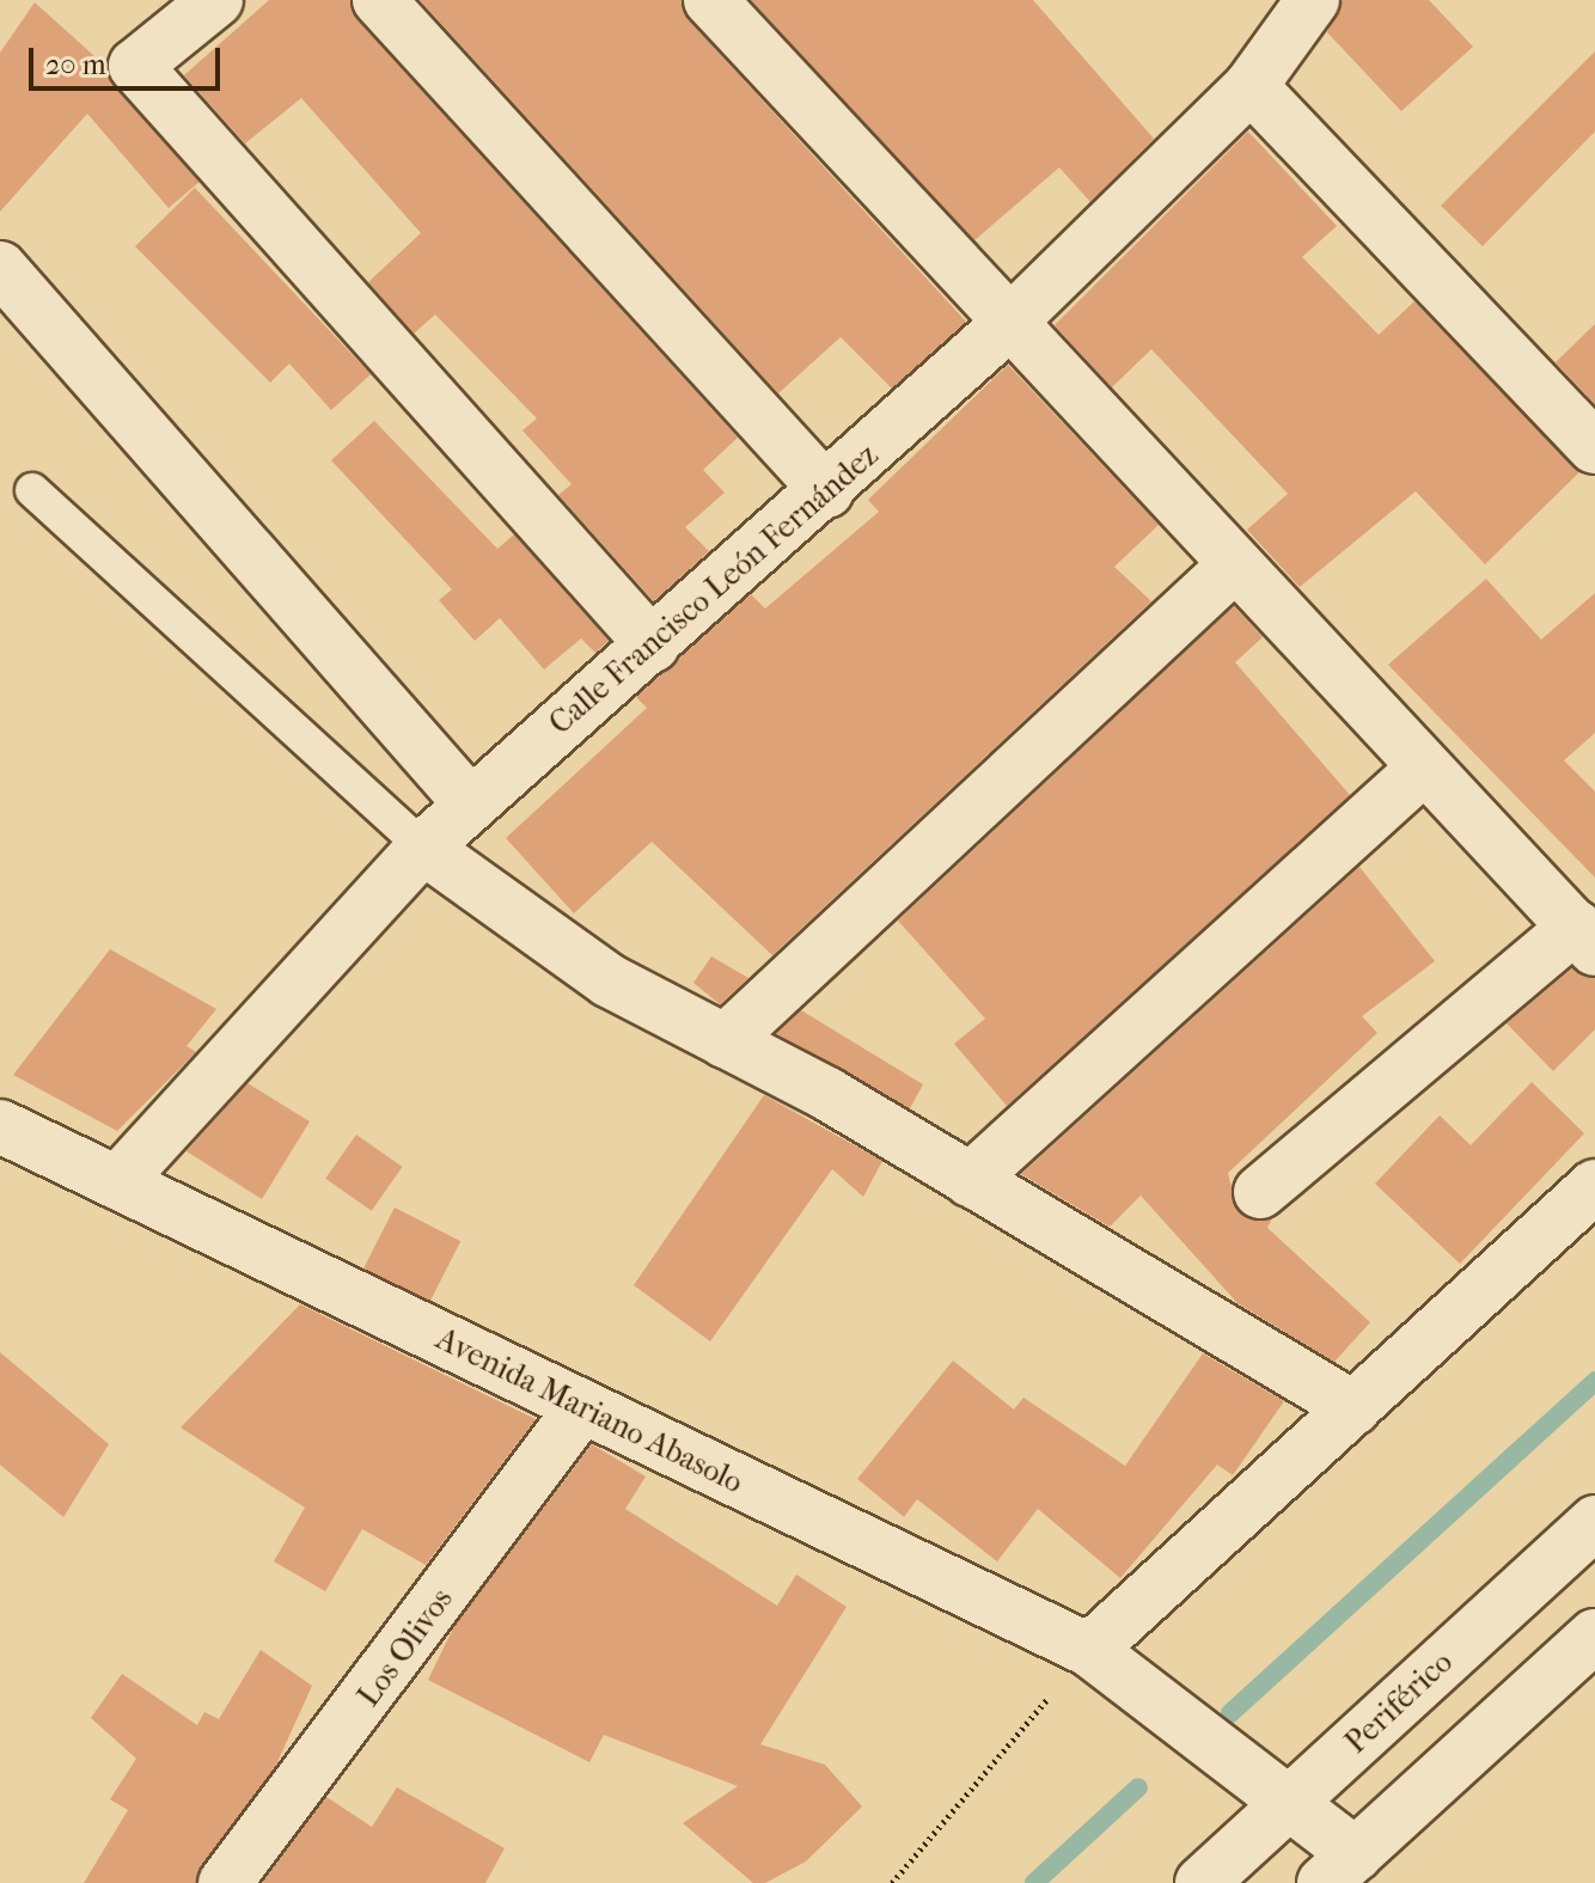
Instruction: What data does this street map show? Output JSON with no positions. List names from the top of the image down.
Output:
{
  "streets": {
    "street": [
      "Calle Francisco León Fernández",
      "Avenida Mariano Abasolo",
      "Los Olivos",
      "Periférico"
    ]
  },
  "crossings": [
    ["Calle Francisco León Fernández", "Avenida Mariano Abasolo"],
    ["Avenida Mariano Abasolo", "Los Olivos"],
    ["Avenida Mariano Abasolo", "Periférico"]
  ],
  "scale_bar": "20 m"
}
